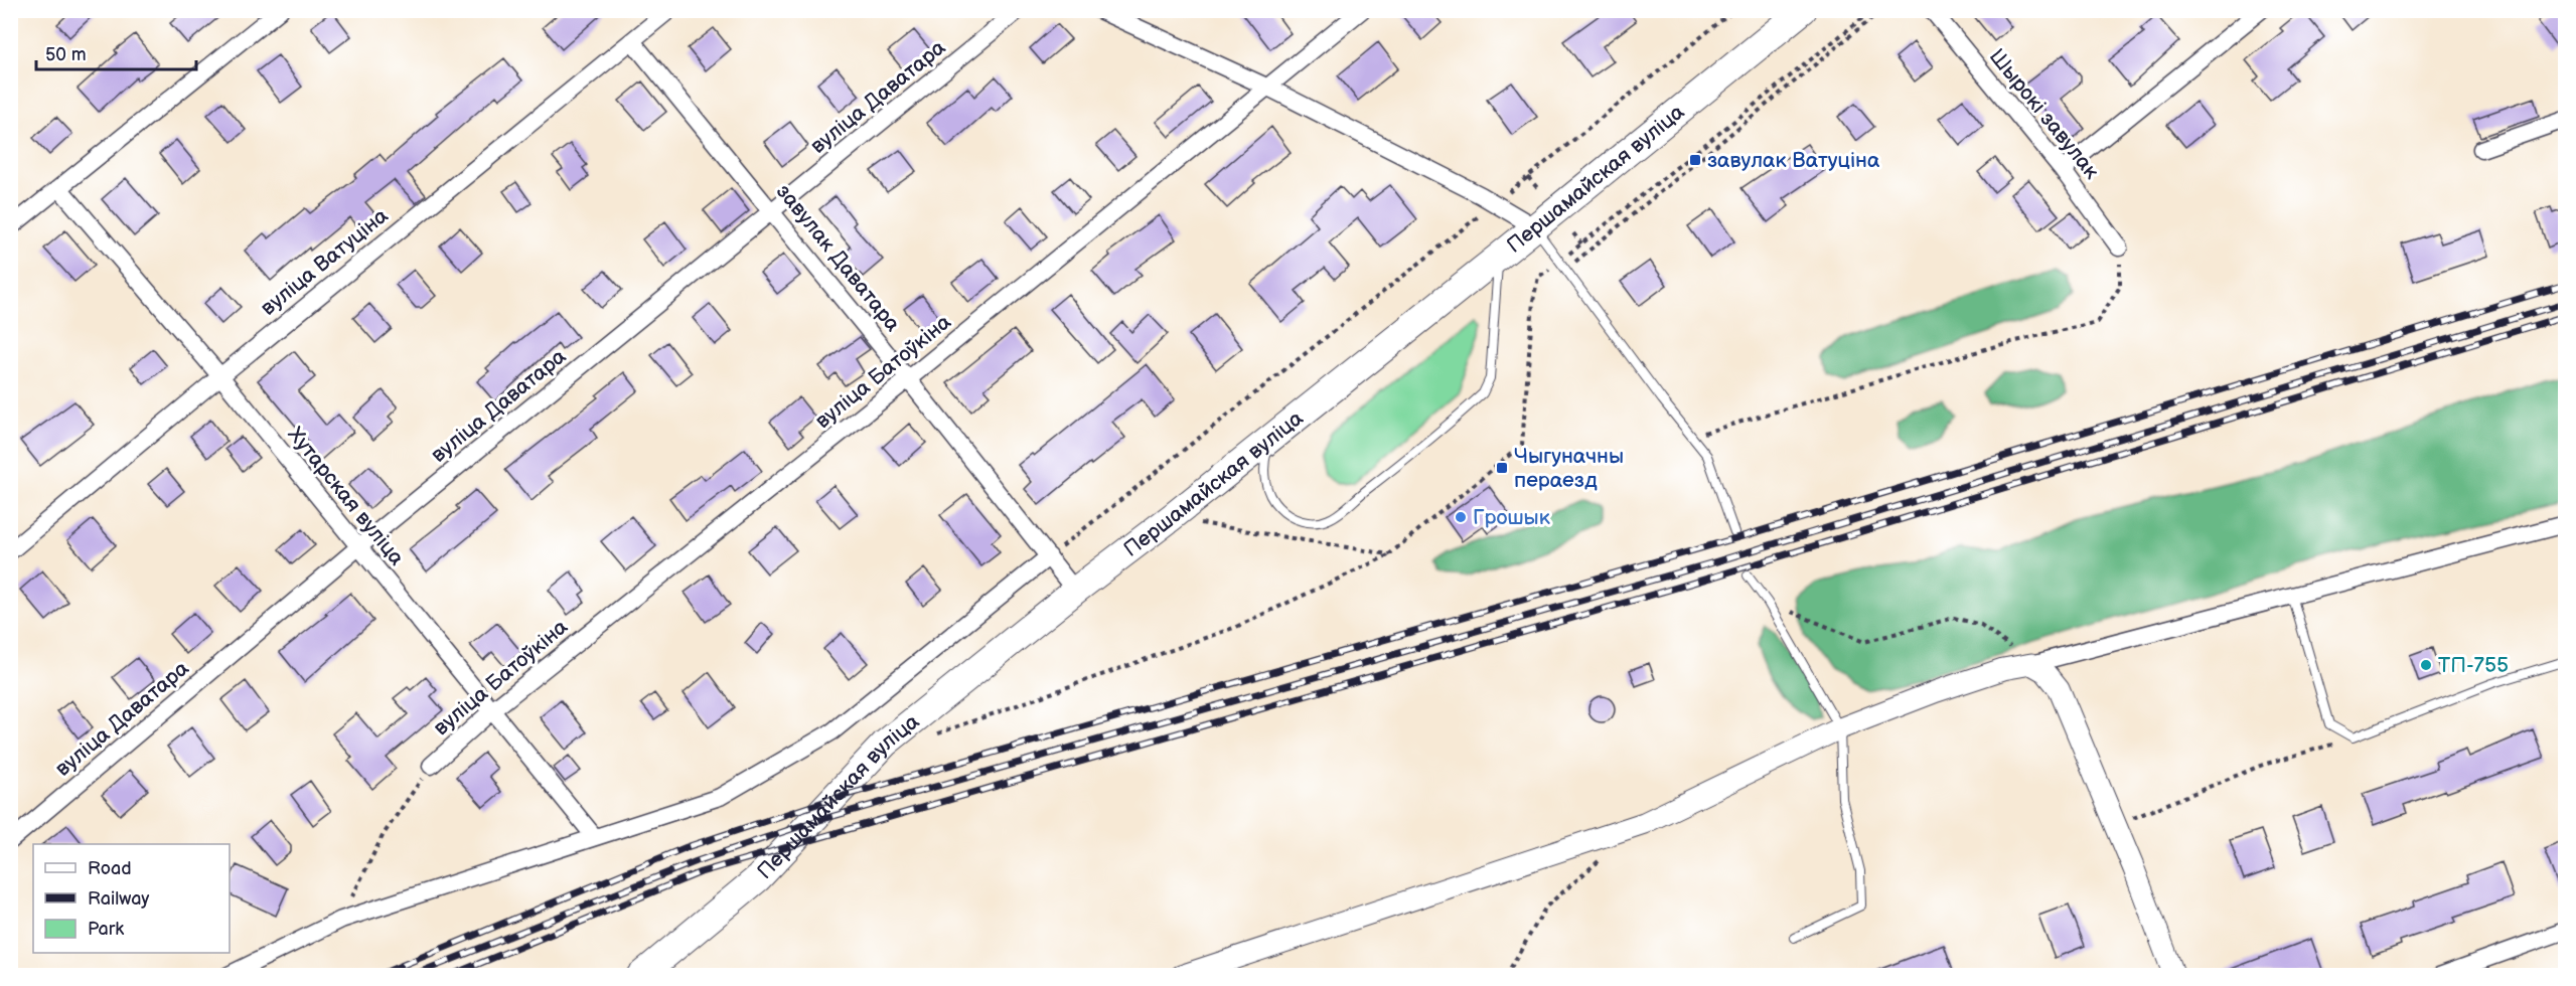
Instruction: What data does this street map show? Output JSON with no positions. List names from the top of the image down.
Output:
{
  "streets": {
    "main road": ["Першамайская вуліца"],
    "street": [
      "вуліца Даватара",
      "Шырокі завулак",
      "завулак Даватара",
      "вуліца Ватуціна",
      "вуліца Батоўкіна",
      "Хутарская вуліца"
    ]
  },
  "crossings": [
    ["вуліца Даватара", "завулак Даватара"],
    ["вуліца Даватара", "Хутарская вуліца"],
    ["Першамайская вуліца", "завулак Даватара"],
    ["завулак Даватара", "вуліца Ватуціна"],
    ["завулак Даватара", "вуліца Батоўкіна"],
    ["вуліца Ватуціна", "Хутарская вуліца"],
    ["вуліца Батоўкіна", "Хутарская вуліца"]
  ],
  "places": {
    "transit": ["завулак Ватуціна", "Чыгуначны пераезд"],
    "other": ["Грошык", "ТП-755"]
  },
  "legend": ["Road", "Railway", "Park"],
  "scale_bar": "50 m"
}
